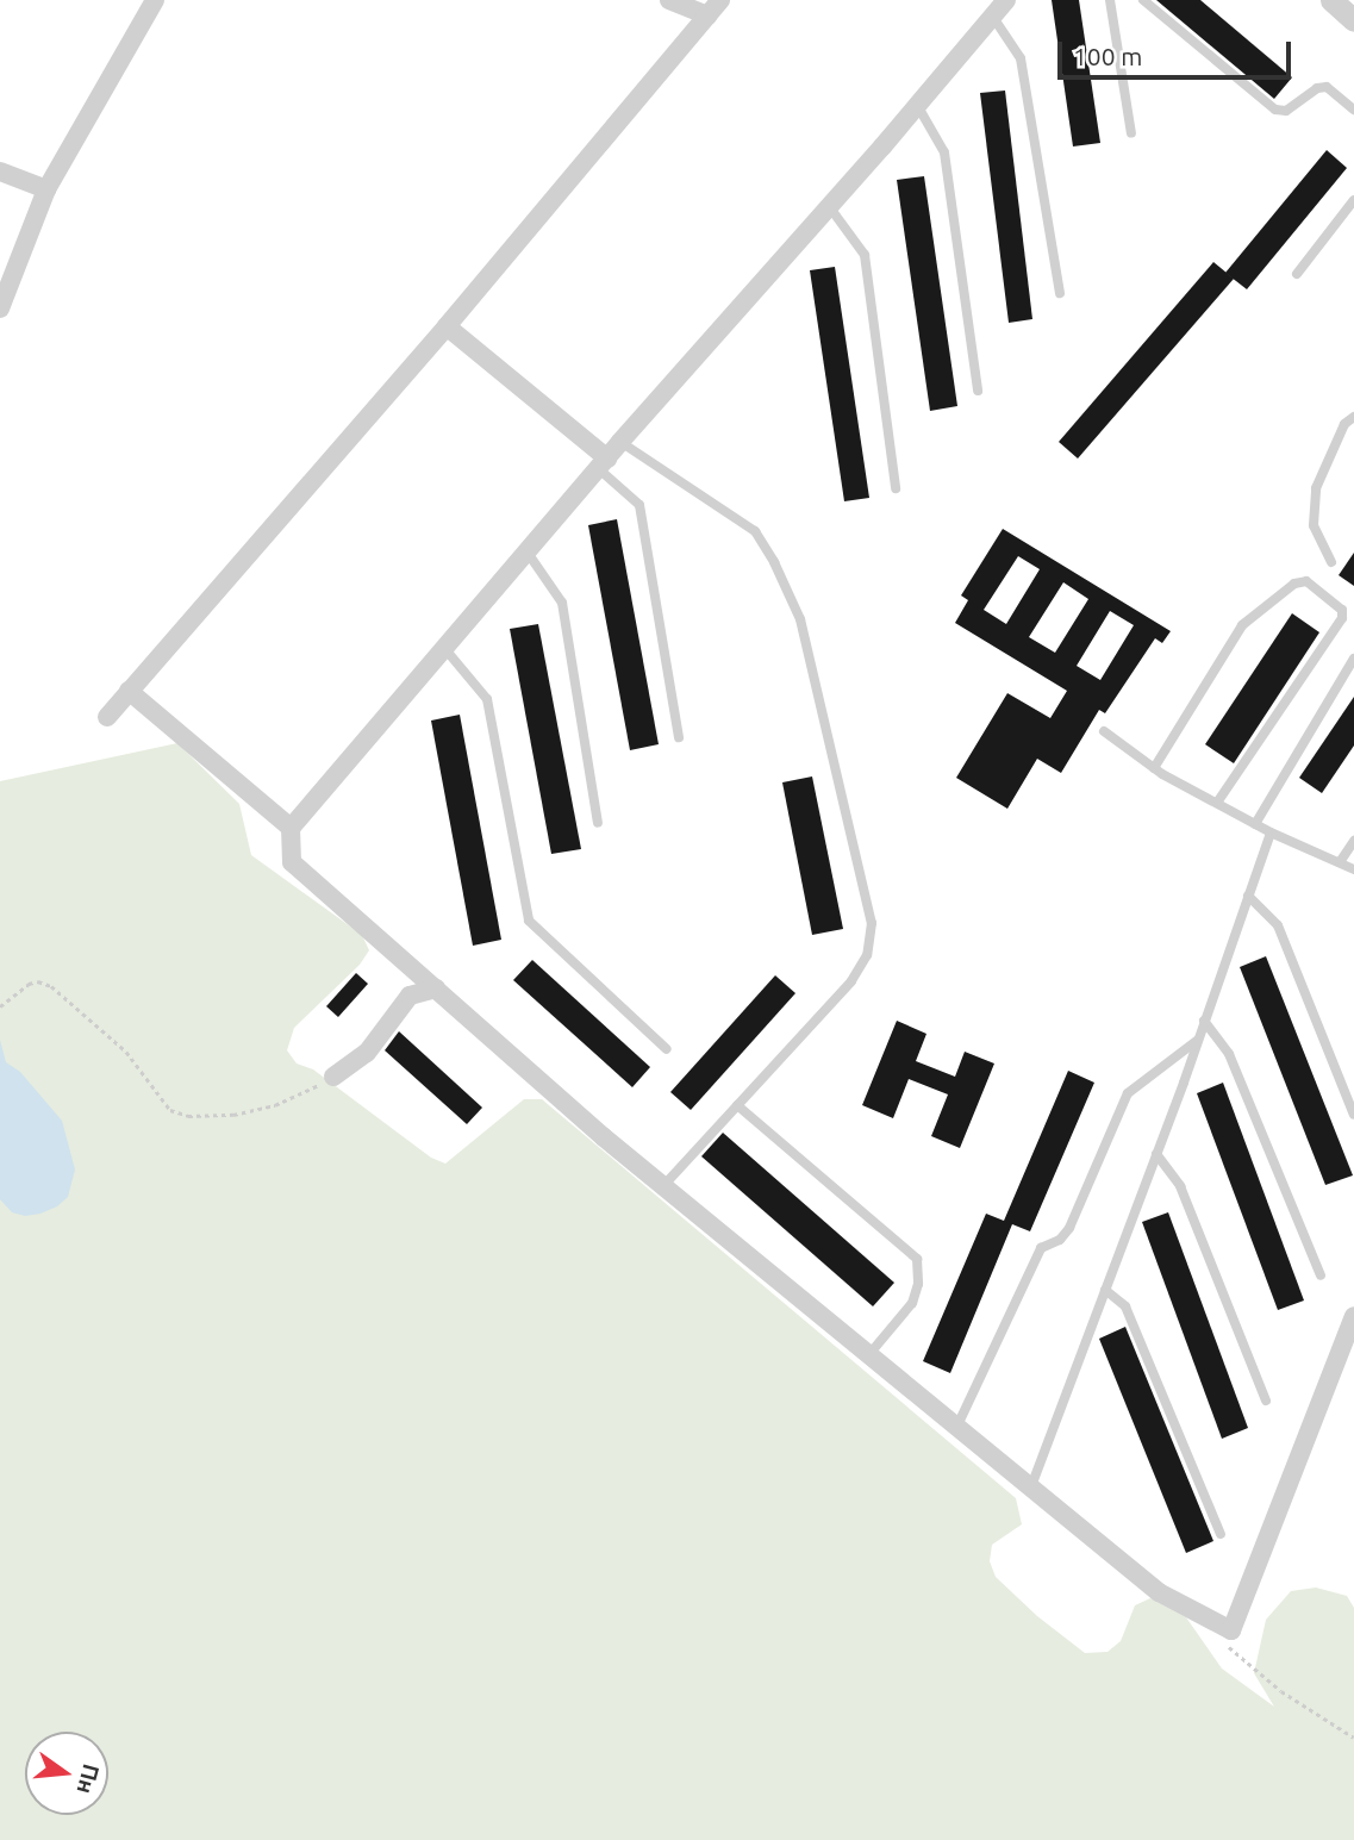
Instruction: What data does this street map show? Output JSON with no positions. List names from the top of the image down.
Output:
{
  "scale_bar": "100 m",
  "north": "right"
}
